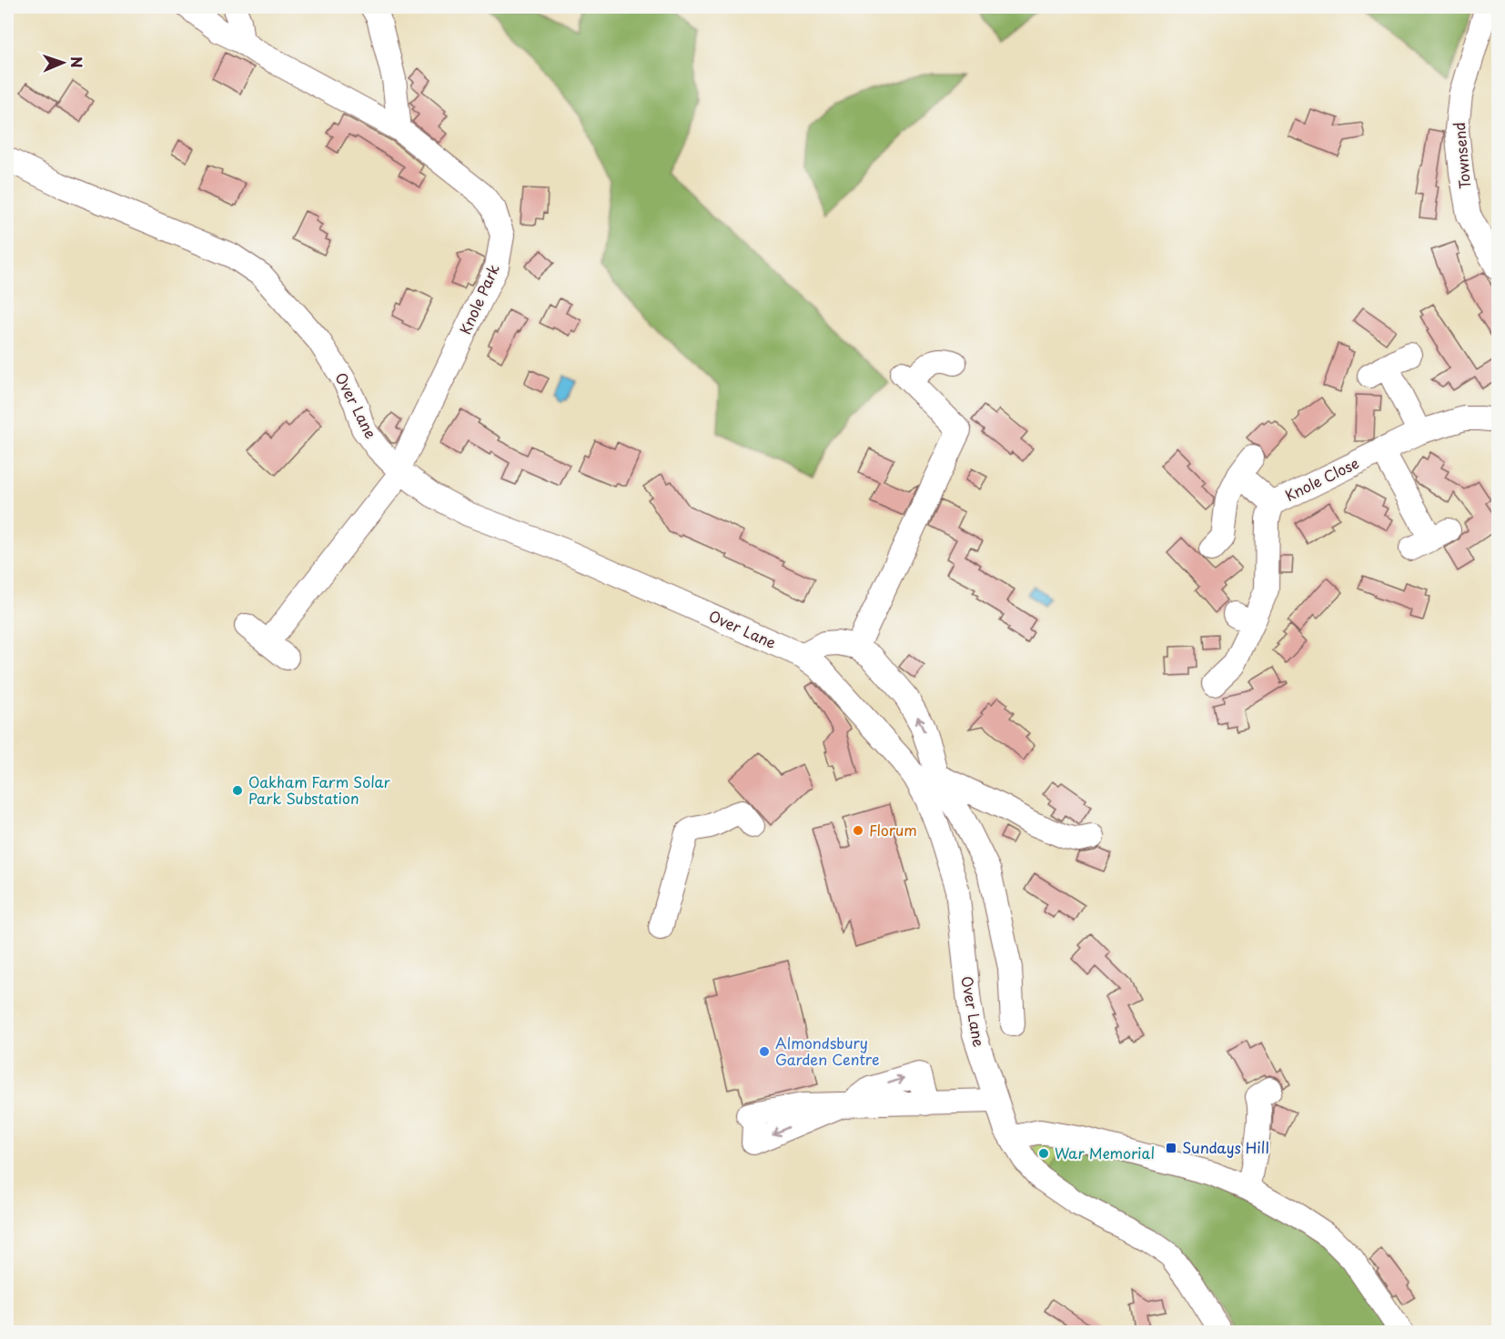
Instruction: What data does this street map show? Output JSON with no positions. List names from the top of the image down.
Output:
{
  "streets": {
    "street": [
      "Townsend",
      "Knole Park",
      "Over Lane",
      "Knole Close"
    ]
  },
  "crossings": [
    ["Knole Park", "Over Lane"]
  ],
  "places": {
    "other": [
      "Oakham Farm Solar Park Substation",
      "Florum",
      "Almondsbury Garden Centre",
      "War Memorial"
    ],
    "transit": ["Sundays Hill"]
  },
  "north": "right"
}
